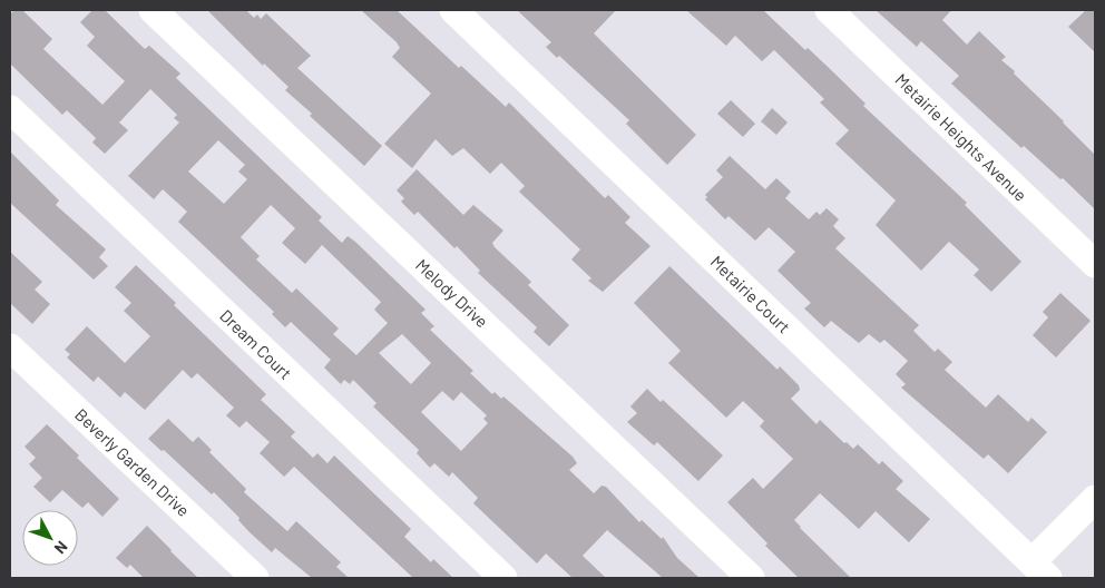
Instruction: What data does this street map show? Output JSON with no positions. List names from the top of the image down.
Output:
{
  "streets": {
    "street": [
      "Metairie Heights Avenue",
      "Melody Drive",
      "Metairie Court",
      "Dream Court",
      "Beverly Garden Drive"
    ]
  },
  "north": "bottom right"
}
